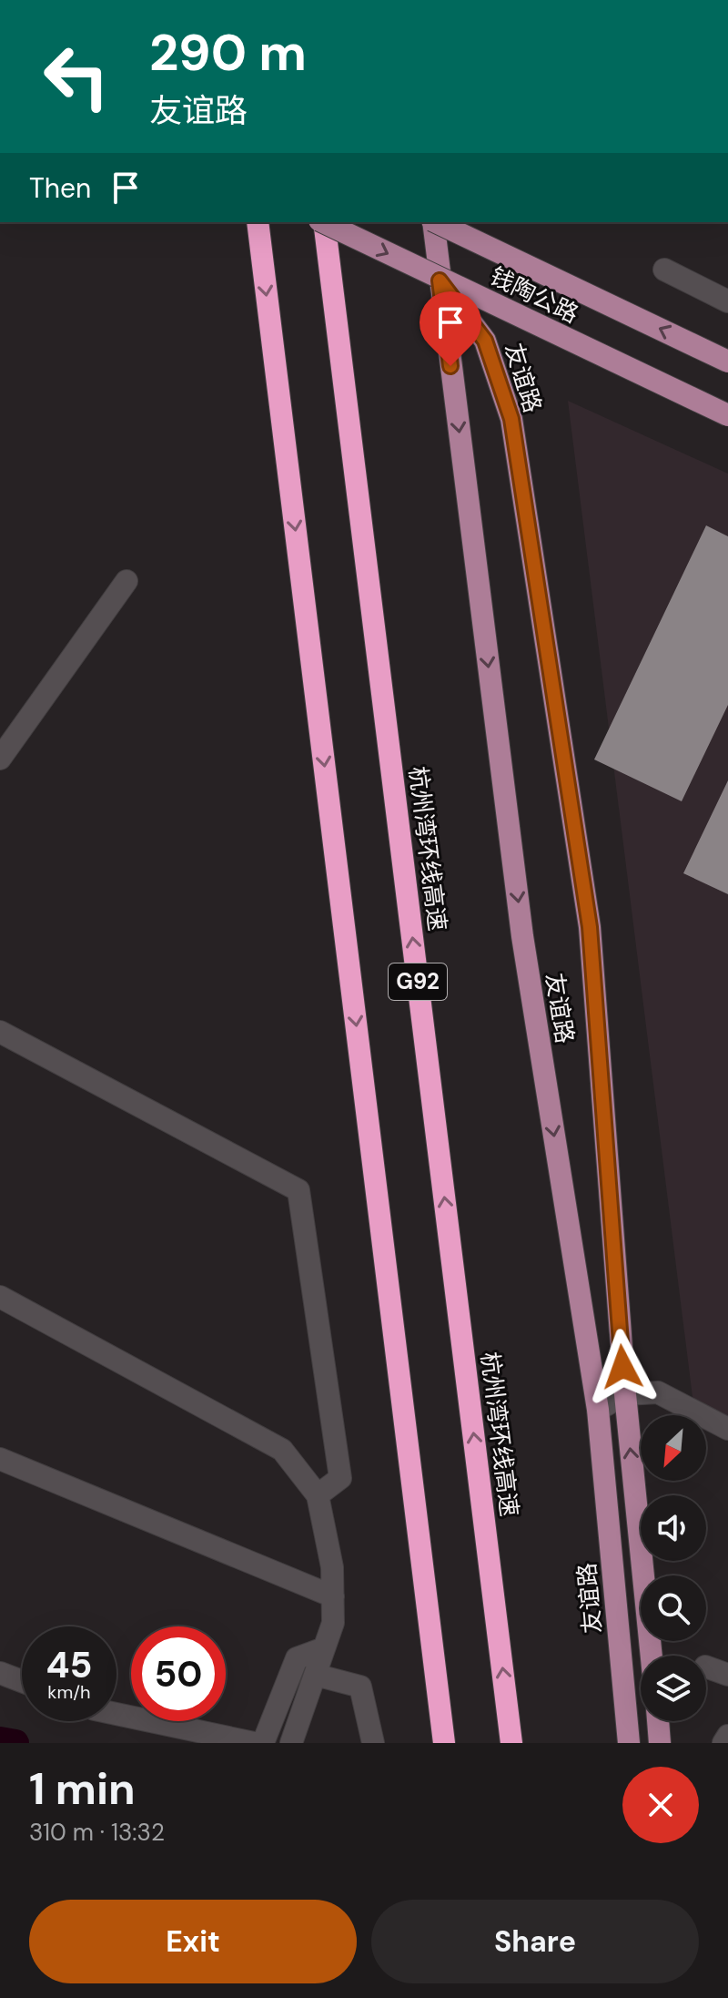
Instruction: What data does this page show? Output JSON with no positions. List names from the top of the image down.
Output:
{
  "streets": {
    "highway": ["杭州湾环线高速", "G92"],
    "main road": ["钱陶公路", "友谊路"]
  },
  "north": "bottom left",
  "page": {
    "turn": ["290 m", "友谊路"],
    "then": "Then",
    "speed": "45 km/h",
    "limit": "50",
    "heading": ["1 min", "310 m · 13:32"],
    "buttons": ["Exit", "Share"]
  }
}
